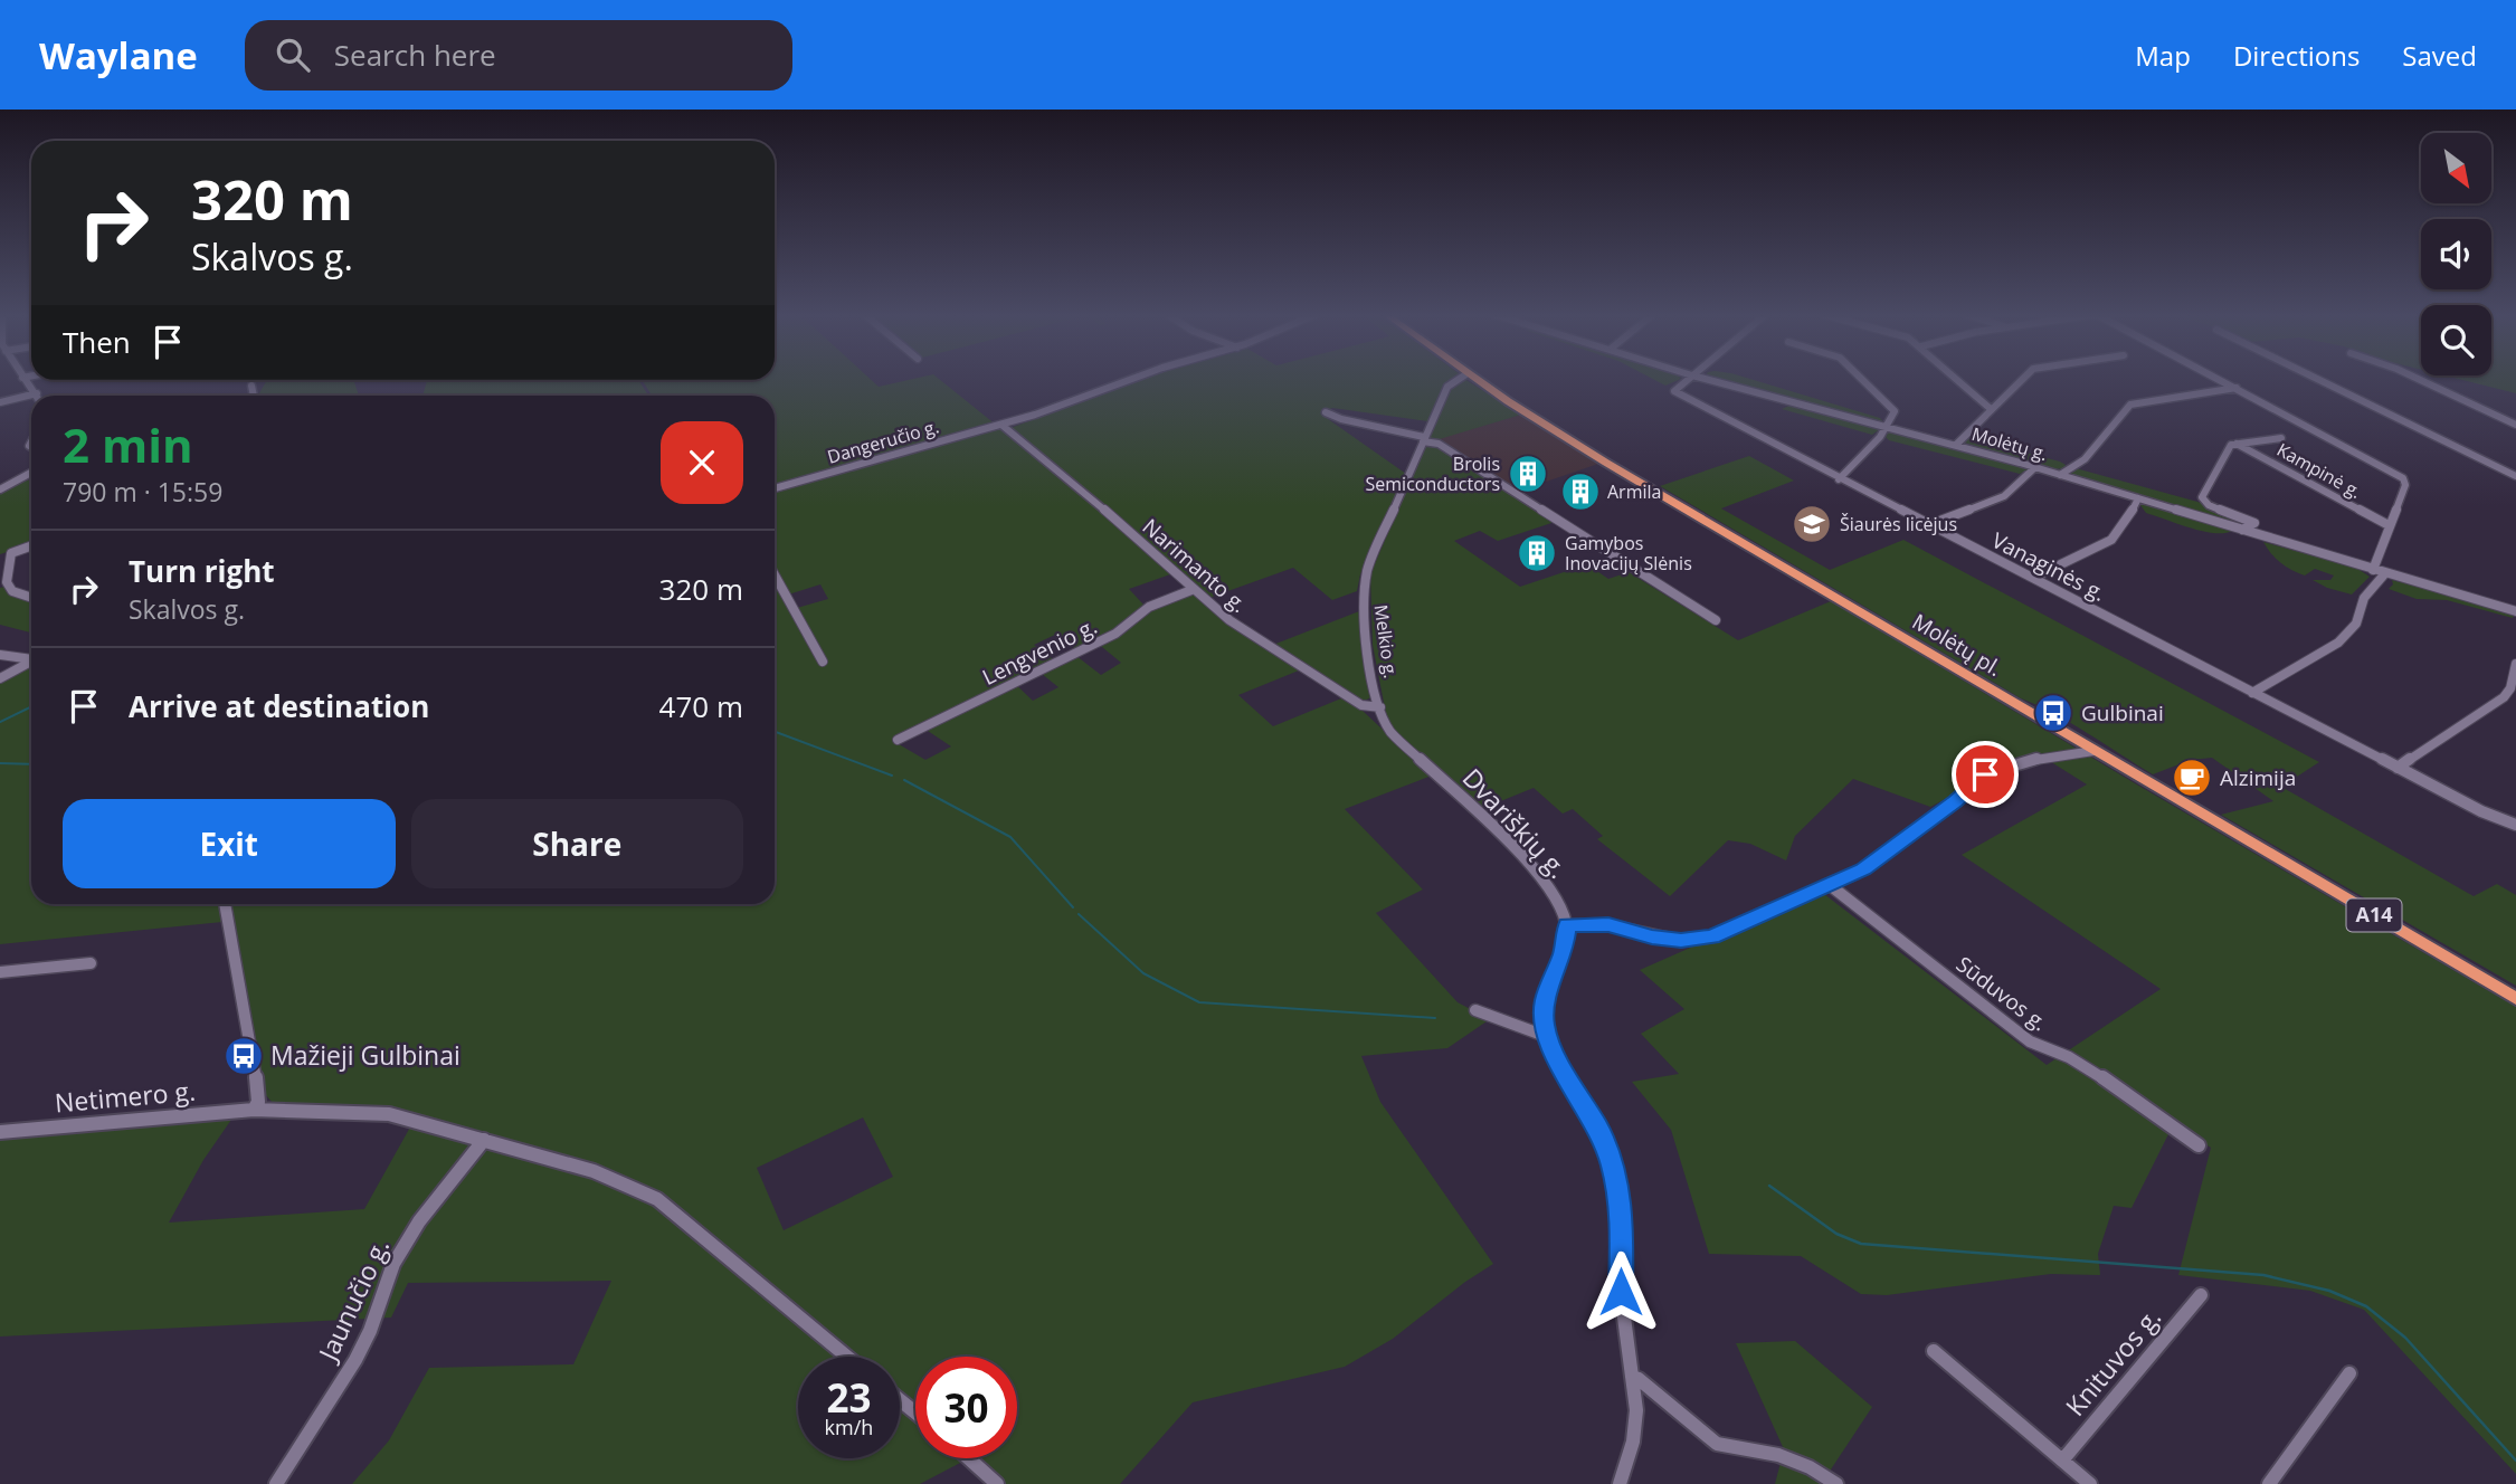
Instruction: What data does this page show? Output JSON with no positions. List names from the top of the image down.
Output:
{
  "streets": {
    "highway": ["Molėtų pl.", "A14"],
    "street": [
      "Dangeručio g.",
      "Molėtų g.",
      "Kampinė g.",
      "Narimanto g.",
      "Vanaginės g.",
      "Melkio g.",
      "Lengvenio g.",
      "Dvariškių g.",
      "Sūduvos g.",
      "Netimero g.",
      "Jaunučio g.",
      "Knituvos g."
    ]
  },
  "crossings": [
    ["Dangeručio g.", "Narimanto g."],
    ["Narimanto g.", "Melkio g."],
    ["Narimanto g.", "Lengvenio g."],
    ["Narimanto g.", "Dvariškių g."],
    ["Melkio g.", "Dvariškių g."],
    ["Netimero g.", "Jaunučio g."]
  ],
  "places": {
    "building": ["Brolis Semiconductors", "Armila", "Gamybos Inovacijų Slėnis"],
    "school or university": ["Šiaurės licėjus"],
    "bus stop": ["Gulbinai", "Mažieji Gulbinai"],
    "cafe": ["Alzimija"]
  },
  "north": "bottom right",
  "page": {
    "header": "Waylane",
    "search": "Search here",
    "nav": ["Map", "Directions", "Saved"],
    "turn": ["320 m", "Skalvos g."],
    "then": "Then",
    "heading": ["2 min", "790 m · 15:59"],
    "list": [
      {
        "name": "Turn right",
        "note": "Skalvos g.",
        "value": "320 m"
      },
      {
        "name": "Arrive at destination",
        "value": "470 m"
      }
    ],
    "buttons": ["Exit", "Share"],
    "speed": "23 km/h",
    "limit": "30"
  }
}
